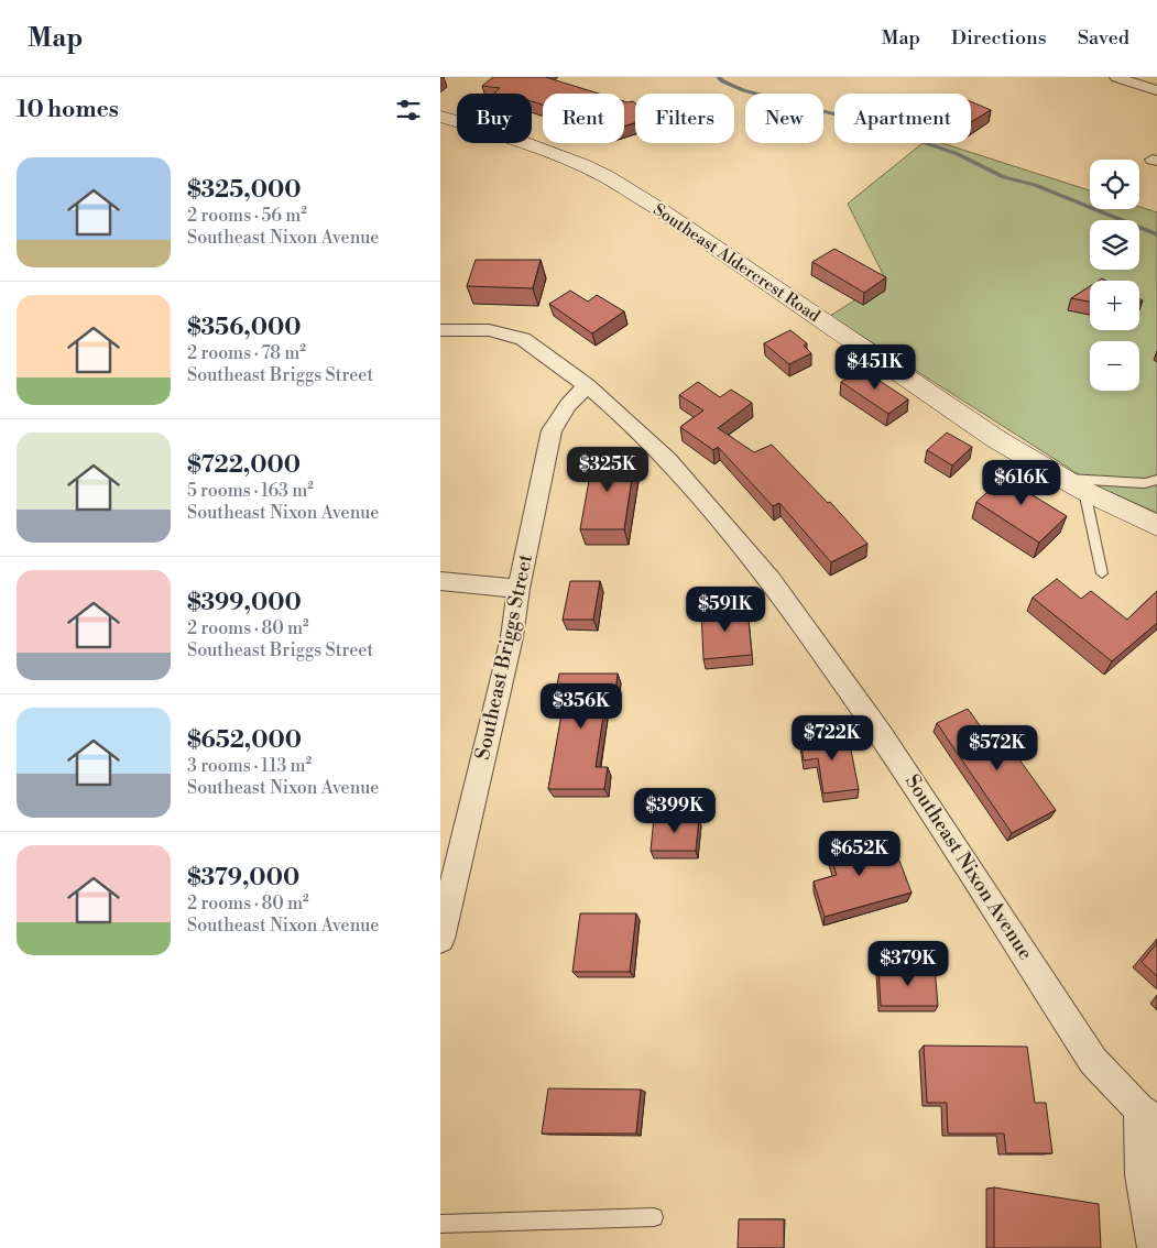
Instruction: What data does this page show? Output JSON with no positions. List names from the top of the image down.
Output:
{
  "streets": {
    "street": ["Southeast Aldercrest Road", "Southeast Briggs Street", "Southeast Nixon Avenue"]
  },
  "crossings": [
    ["Southeast Briggs Street", "Southeast Nixon Avenue"]
  ],
  "page": {
    "header": "Map",
    "nav": ["Map", "Directions", "Saved"],
    "heading": "10 homes",
    "chip": [
      "Buy",
      "Rent",
      "Filters",
      "New",
      "Apartment"
    ],
    "list": [
      {
        "name": "$325,000",
        "note": "2 rooms · 56 m² · Southeast Nixon Avenue"
      },
      {
        "name": "$356,000",
        "note": "2 rooms · 78 m² · Southeast Briggs Street"
      },
      {
        "name": "$722,000",
        "note": "5 rooms · 163 m² · Southeast Nixon Avenue"
      },
      {
        "name": "$399,000",
        "note": "2 rooms · 80 m² · Southeast Briggs Street"
      },
      {
        "name": "$652,000",
        "note": "3 rooms · 113 m² · Southeast Nixon Avenue"
      },
      {
        "name": "$379,000",
        "note": "2 rooms · 80 m² · Southeast Nixon Avenue"
      }
    ],
    "map_buttons": ["+", "−"],
    "price": [
      "$451K",
      "$325K",
      "$616K",
      "$591K",
      "$356K",
      "$722K",
      "$572K",
      "$399K",
      "$652K",
      "$379K"
    ]
  }
}
